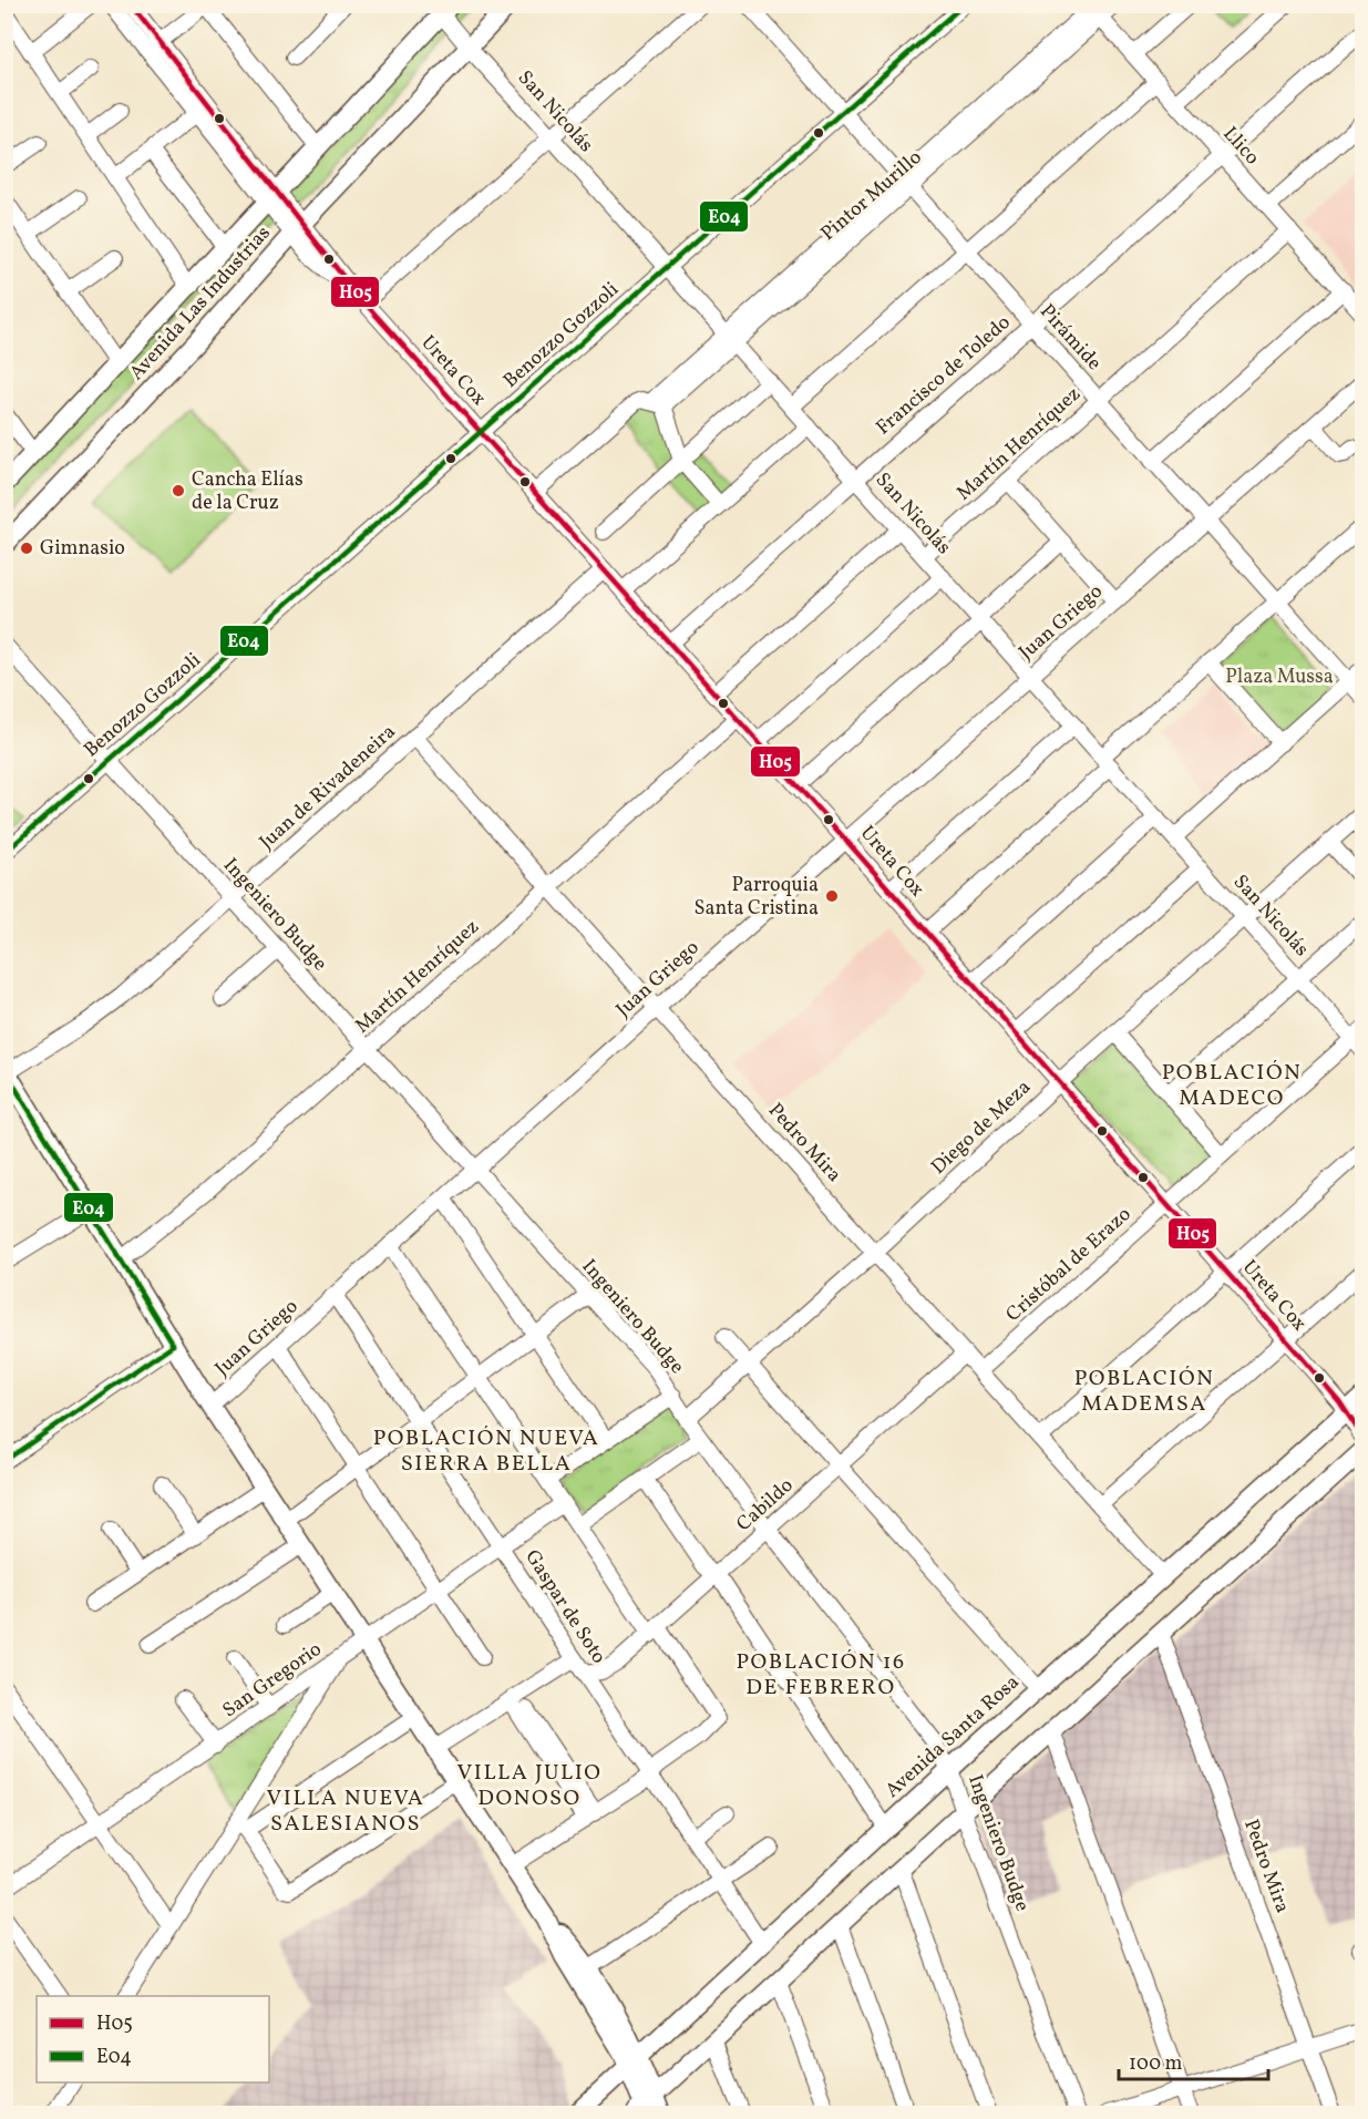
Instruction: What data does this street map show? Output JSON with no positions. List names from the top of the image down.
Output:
{
  "streets": {
    "main road": ["Avenida Las Industrias", "Avenida Santa Rosa"],
    "street": [
      "San Nicolás",
      "Llico",
      "Pintor Murillo",
      "Benozzo Gozzoli",
      "Pirámide",
      "Ureta Cox",
      "Francisco de Toledo",
      "Martín Henríquez",
      "Juan Griego",
      "Juan de Rivadeneira",
      "Ingeniero Budge",
      "Diego de Meza",
      "Pedro Mira",
      "Cristóbal de Erazo",
      "Cabildo",
      "Gaspar de Soto",
      "San Gregorio"
    ]
  },
  "crossings": [
    ["San Nicolás", "Pintor Murillo"],
    ["San Nicolás", "Avenida Las Industrias"],
    ["San Nicolás", "Benozzo Gozzoli"],
    ["San Nicolás", "Francisco de Toledo"],
    ["San Nicolás", "Martín Henríquez"],
    ["San Nicolás", "Juan Griego"],
    ["San Nicolás", "Diego de Meza"],
    ["San Nicolás", "Cristóbal de Erazo"],
    ["Llico", "Pintor Murillo"],
    ["Llico", "Francisco de Toledo"],
    ["Llico", "Martín Henríquez"],
    ["Pintor Murillo", "Pirámide"],
    ["Pintor Murillo", "Ureta Cox"],
    ["Avenida Las Industrias", "Ureta Cox"],
    ["Benozzo Gozzoli", "Pirámide"],
    ["Benozzo Gozzoli", "Ureta Cox"],
    ["Benozzo Gozzoli", "Ingeniero Budge"],
    ["Pirámide", "Francisco de Toledo"],
    ["Pirámide", "Martín Henríquez"],
    ["Pirámide", "Juan Griego"],
    ["Ureta Cox", "Francisco de Toledo"],
    ["Ureta Cox", "Martín Henríquez"],
    ["Ureta Cox", "Juan Griego"],
    ["Ureta Cox", "Juan de Rivadeneira"],
    ["Ureta Cox", "Diego de Meza"],
    ["Ureta Cox", "Cristóbal de Erazo"],
    ["Ureta Cox", "Avenida Santa Rosa"],
    ["Martín Henríquez", "Ingeniero Budge"],
    ["Martín Henríquez", "Pedro Mira"],
    ["Juan Griego", "Ingeniero Budge"],
    ["Juan Griego", "Pedro Mira"],
    ["Juan Griego", "Gaspar de Soto"],
    ["Juan de Rivadeneira", "Ingeniero Budge"],
    ["Juan de Rivadeneira", "Pedro Mira"],
    ["Ingeniero Budge", "Diego de Meza"],
    ["Ingeniero Budge", "Cabildo"],
    ["Ingeniero Budge", "Avenida Santa Rosa"],
    ["Diego de Meza", "Pedro Mira"],
    ["Pedro Mira", "Cristóbal de Erazo"],
    ["Pedro Mira", "Cabildo"],
    ["Pedro Mira", "Avenida Santa Rosa"],
    ["Cabildo", "Gaspar de Soto"],
    ["Gaspar de Soto", "San Gregorio"],
    ["Gaspar de Soto", "Avenida Santa Rosa"]
  ],
  "districts": [
    "POBLACIÓN MADECO",
    "POBLACIÓN MADEMSA",
    "POBLACIÓN NUEVA SIERRA BELLA",
    "POBLACIÓN 16 DE FEBRERO",
    "VILLA JULIO DONOSO",
    "VILLA NUEVA SALESIANOS"
  ],
  "parks": ["Plaza Mussa"],
  "places": ["Cancha Elías de la Cruz", "Gimnasio", "Parroquia Santa Cristina"],
  "lines": ["transit line H05", "transit line E04"],
  "legend": ["H05", "E04"],
  "scale_bar": "100 m"
}
